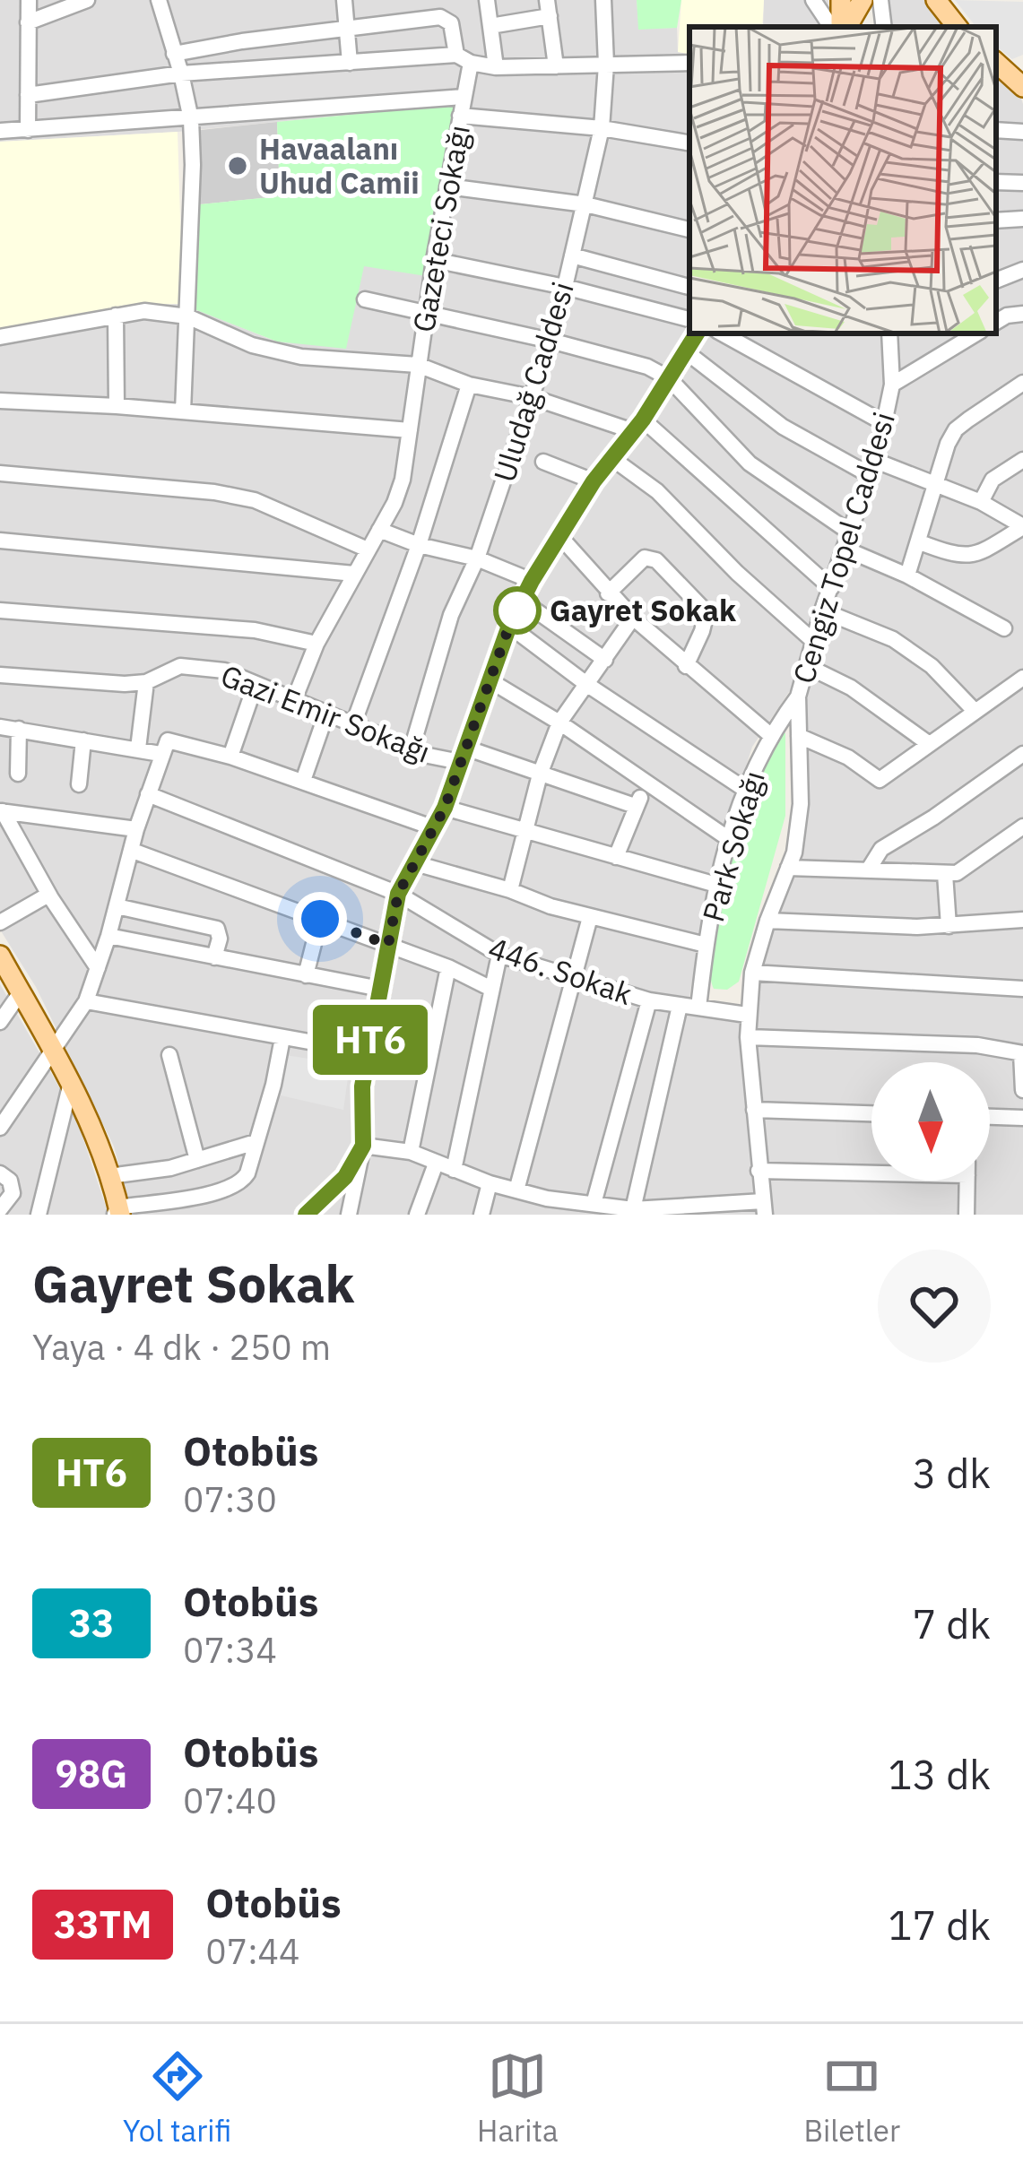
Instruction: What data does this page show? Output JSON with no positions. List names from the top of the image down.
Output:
{
  "streets": {
    "street": [
      "Gazeteci Sokağı",
      "Uludağ Caddesi",
      "Cengiz Topel Caddesi",
      "Gazi Emir Sokağı",
      "Park Sokağı",
      "446. Sokak"
    ]
  },
  "crossings": [
    ["Gazeteci Sokağı", "Gazi Emir Sokağı"],
    ["Uludağ Caddesi", "Gazi Emir Sokağı"],
    ["Cengiz Topel Caddesi", "Park Sokağı"],
    ["Cengiz Topel Caddesi", "446. Sokak"],
    ["Park Sokağı", "446. Sokak"]
  ],
  "places": ["Havaalanı Uhud Camii", "Gayret Sokak"],
  "lines": ["bus line HT6"],
  "north": "bottom",
  "page": {
    "on_map": "HT6",
    "heading": ["Gayret Sokak", "Yaya · 4 dk · 250 m"],
    "list": [
      {
        "mark": "HT6",
        "name": "Otobüs",
        "note": "07:30",
        "value": "3 dk"
      },
      {
        "mark": "33",
        "name": "Otobüs",
        "note": "07:34",
        "value": "7 dk"
      },
      {
        "mark": "98G",
        "name": "Otobüs",
        "note": "07:40",
        "value": "13 dk"
      },
      {
        "mark": "33TM",
        "name": "Otobüs",
        "note": "07:44",
        "value": "17 dk"
      }
    ],
    "tabs": ["Yol tarifi", "Harita", "Biletler"]
  }
}
